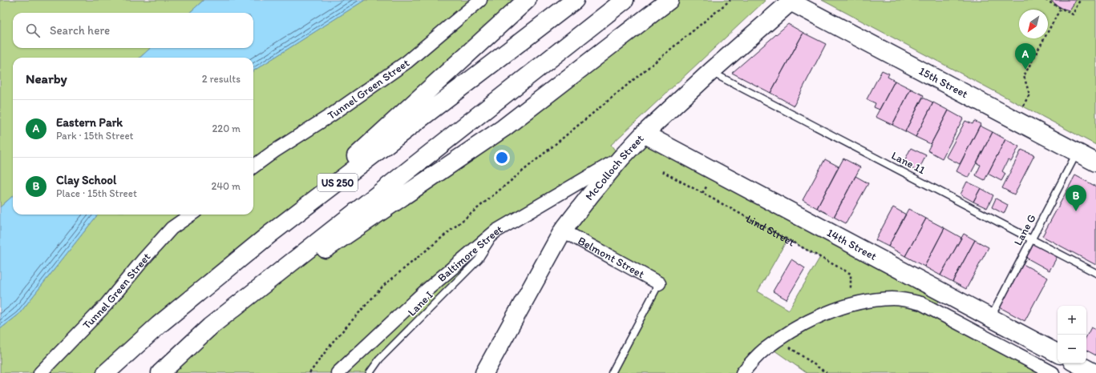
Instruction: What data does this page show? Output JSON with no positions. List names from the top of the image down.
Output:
{
  "streets": {
    "main road": [
      "15th Street",
      "McColloch Street",
      "US 250",
      "14th Street"
    ],
    "street": ["Tunnel Green Street", "Baltimore Street", "Belmont Street"],
    "lane": ["Lane 11", "Lane G", "Lane I"],
    "path": ["Lind Street"]
  },
  "crossings": [
    ["15th Street", "McColloch Street"],
    ["15th Street", "Lane G"],
    ["Lane 11", "McColloch Street"],
    ["Lane 11", "Lane G"],
    ["McColloch Street", "14th Street"],
    ["McColloch Street", "Baltimore Street"],
    ["McColloch Street", "Belmont Street"],
    ["Lane G", "14th Street"],
    ["Baltimore Street", "Lane I"]
  ],
  "north": "bottom left",
  "page": {
    "search": "Search here",
    "pins": ["A", "B"],
    "heading": ["Nearby", "2 results"],
    "list": [
      {
        "mark": "A",
        "name": "Eastern Park",
        "note": "Park · 15th Street",
        "value": "220 m"
      },
      {
        "mark": "B",
        "name": "Clay School",
        "note": "Place · 15th Street",
        "value": "240 m"
      }
    ],
    "map_buttons": ["+", "−"]
  }
}
